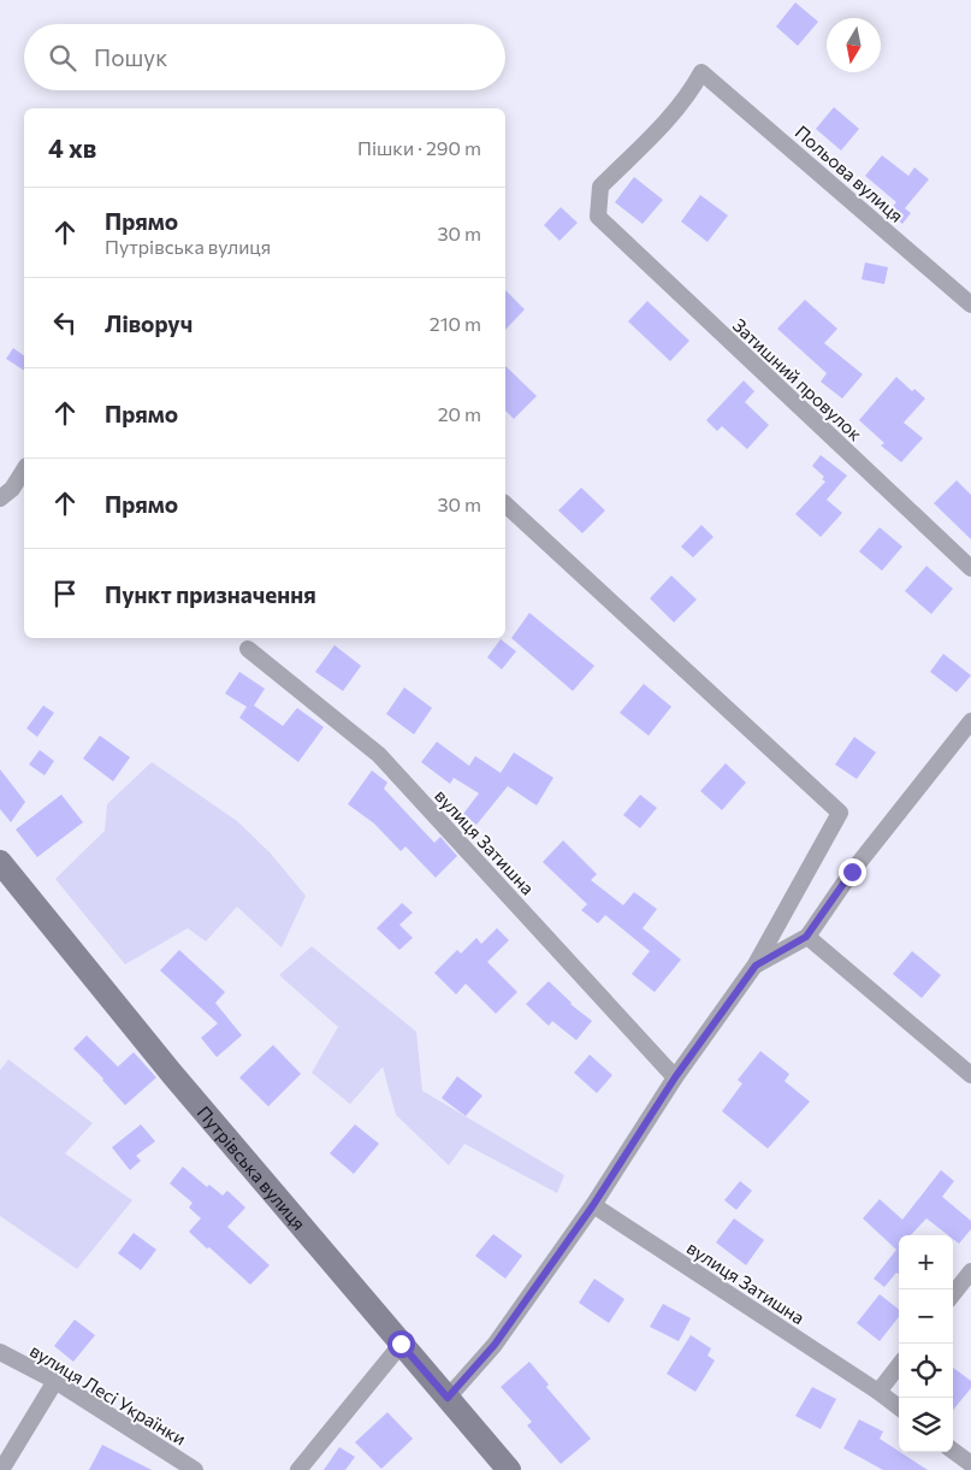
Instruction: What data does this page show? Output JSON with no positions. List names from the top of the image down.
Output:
{
  "streets": {
    "main road": ["Путрівська вулиця"],
    "street": [
      "Польова вулиця",
      "Затишний провулок",
      "вулиця Затишна",
      "вулиця Лесі Українки"
    ]
  },
  "crossings": [
    ["Польова вулиця", "Затишний провулок"]
  ],
  "north": "bottom",
  "page": {
    "search": "Пошук",
    "heading": ["4 хв", "Пішки · 290 m"],
    "list": [
      ["Прямо", "Путрівська вулиця", "30 m"],
      ["Ліворуч", "210 m"],
      ["Прямо", "20 m"],
      ["Прямо", "30 m"],
      "Пункт призначення"
    ],
    "map_buttons": ["+", "−"]
  }
}
